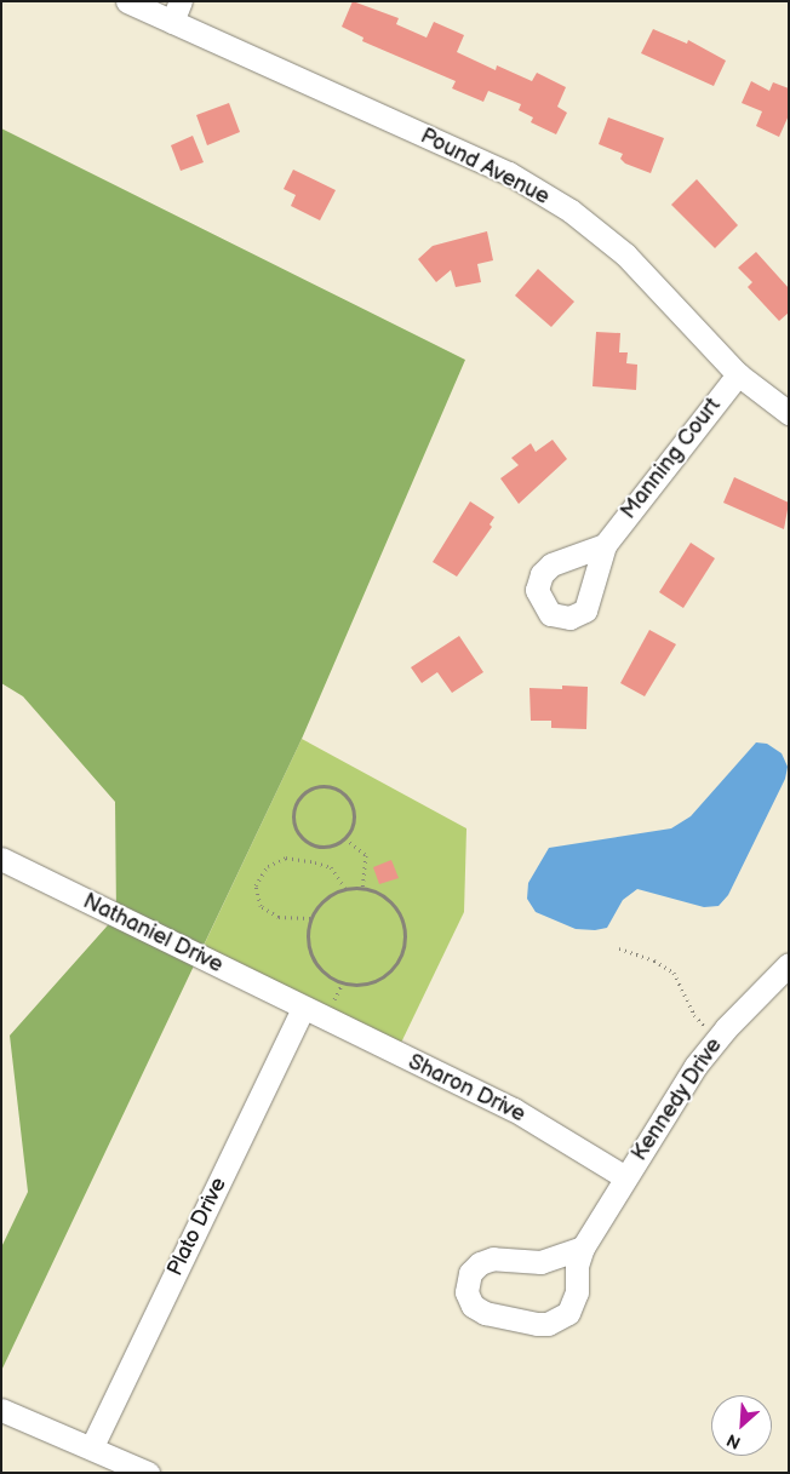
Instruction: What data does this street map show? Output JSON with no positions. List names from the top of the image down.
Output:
{
  "streets": {
    "street": [
      "Pound Avenue",
      "Manning Court",
      "Nathaniel Drive",
      "Sharon Drive",
      "Kennedy Drive",
      "Plato Drive"
    ]
  },
  "crossings": [
    ["Pound Avenue", "Manning Court"],
    ["Nathaniel Drive", "Sharon Drive"],
    ["Nathaniel Drive", "Plato Drive"],
    ["Sharon Drive", "Kennedy Drive"],
    ["Sharon Drive", "Plato Drive"]
  ],
  "north": "bottom left"
}
